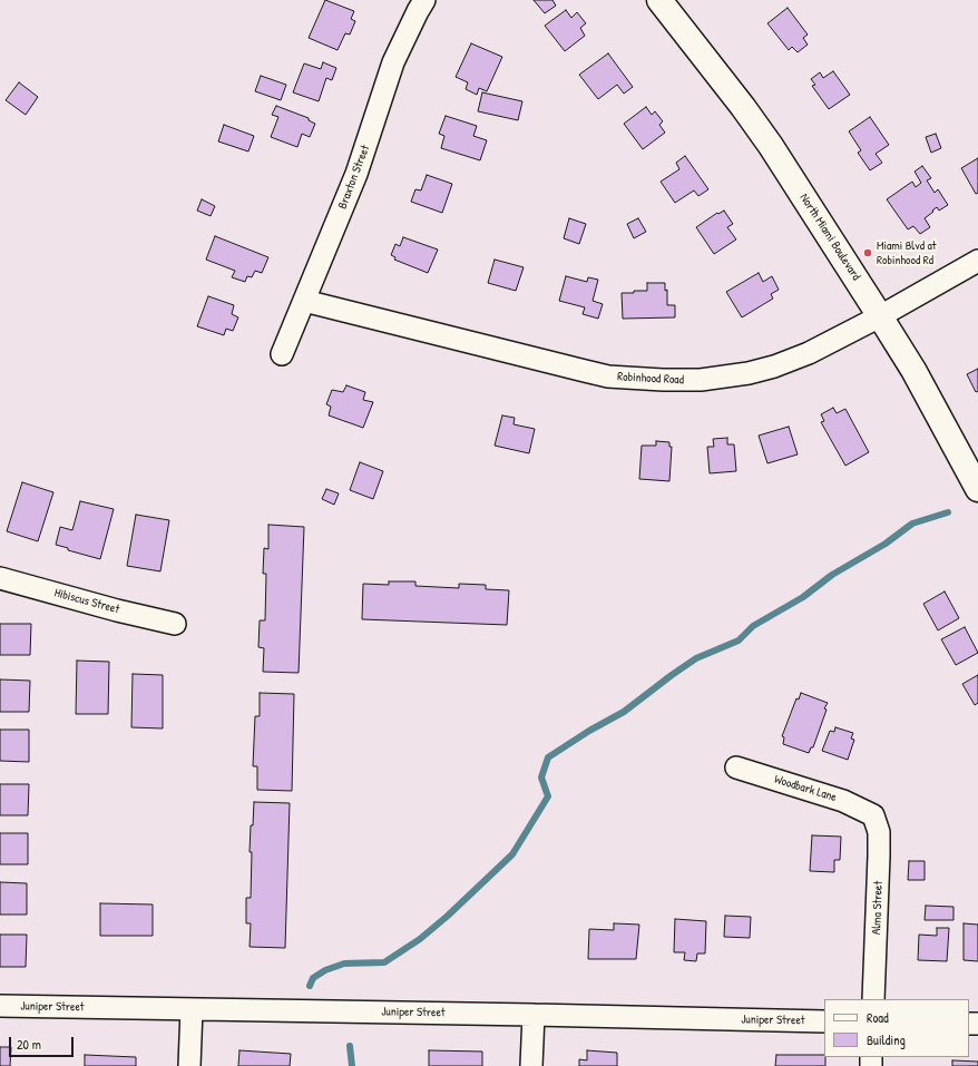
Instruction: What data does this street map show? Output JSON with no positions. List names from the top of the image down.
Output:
{
  "streets": {
    "main road": ["North Miami Boulevard"],
    "street": [
      "Braxton Street",
      "Robinhood Road",
      "Hibiscus Street",
      "Woodbark Lane",
      "Alma Street",
      "Juniper Street"
    ]
  },
  "crossings": [
    ["Braxton Street", "Robinhood Road"],
    ["North Miami Boulevard", "Robinhood Road"],
    ["Woodbark Lane", "Alma Street"]
  ],
  "places": ["Miami Blvd at Robinhood Rd"],
  "legend": ["Road", "Building"],
  "scale_bar": "20 m"
}
